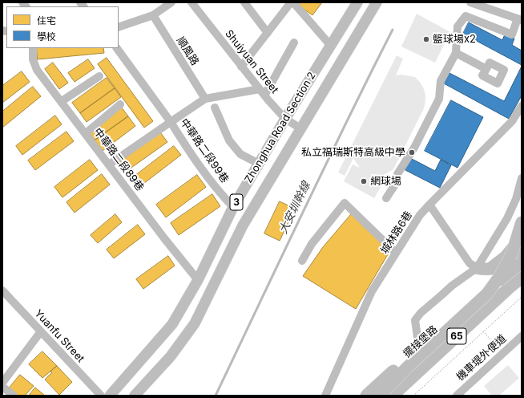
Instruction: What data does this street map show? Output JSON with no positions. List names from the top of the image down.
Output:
{
  "streets": {
    "highway": ["65"],
    "main road": ["Zhonghua Road Section 2", "3"],
    "street": [
      "順風路",
      "Shuiyuan Street",
      "中華路二段99巷",
      "中華路二段89巷",
      "城林路6巷",
      "Yuanfu Street",
      "擺接堡路",
      "機車堤外便道"
    ]
  },
  "crossings": [
    ["Shuiyuan Street", "Zhonghua Road Section 2"],
    ["Zhonghua Road Section 2", "中華路二段99巷"],
    ["Zhonghua Road Section 2", "中華路二段89巷"]
  ],
  "water": ["大安圳幹線"],
  "places": ["籃球場x2", "私立福瑞斯特高級中學", "網球場"],
  "legend": ["住宅", "學校"]
}
